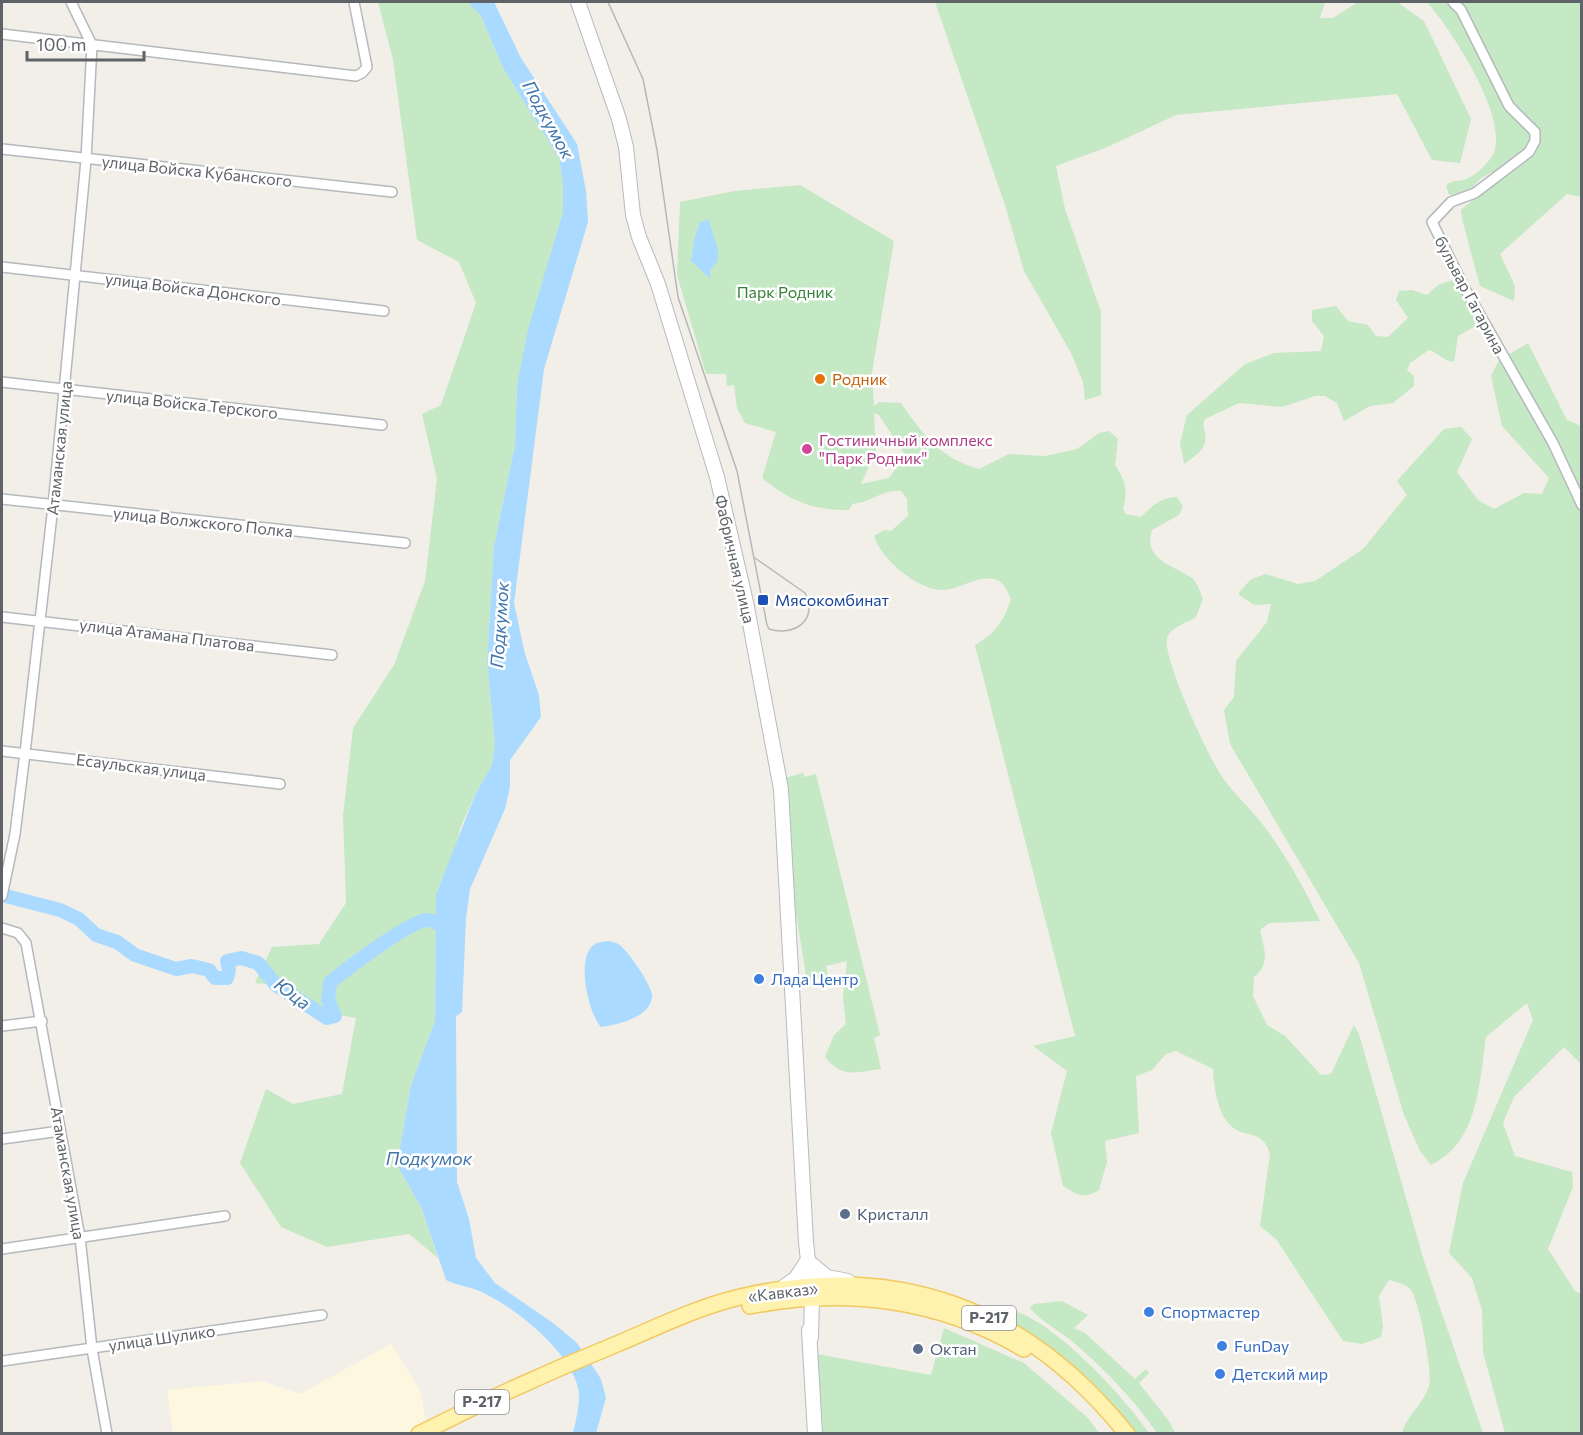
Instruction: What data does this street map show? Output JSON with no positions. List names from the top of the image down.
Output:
{
  "streets": {
    "main road": ["Фабричная улица", "«Кавказ»", "Р-217"],
    "street": [
      "улица Войска Кубанского",
      "улица Войска Донского",
      "бульвар Гагарина",
      "улица Войска Терского",
      "Атаманская улица",
      "улица Волжского Полка",
      "улица Атамана Платова",
      "Есаульская улица",
      "улица Шулико"
    ]
  },
  "crossings": [
    ["улица Войска Кубанского", "Атаманская улица"],
    ["улица Войска Донского", "Атаманская улица"],
    ["улица Войска Терского", "Атаманская улица"],
    ["Атаманская улица", "улица Волжского Полка"],
    ["Атаманская улица", "улица Атамана Платова"],
    ["Атаманская улица", "Есаульская улица"],
    ["Атаманская улица", "улица Шулико"],
    ["Фабричная улица", "«Кавказ»"]
  ],
  "water": ["Подкумок", "Юца"],
  "parks": ["Парк Родник"],
  "places": {
    "other": [
      "Родник",
      "Гостиничный комплекс \"Парк Родник\"",
      "Лада Центр",
      "Кристалл",
      "Спортмастер",
      "FunDay",
      "Октан",
      "Детский мир"
    ],
    "transit": ["Мясокомбинат"]
  },
  "scale_bar": "100 m"
}
